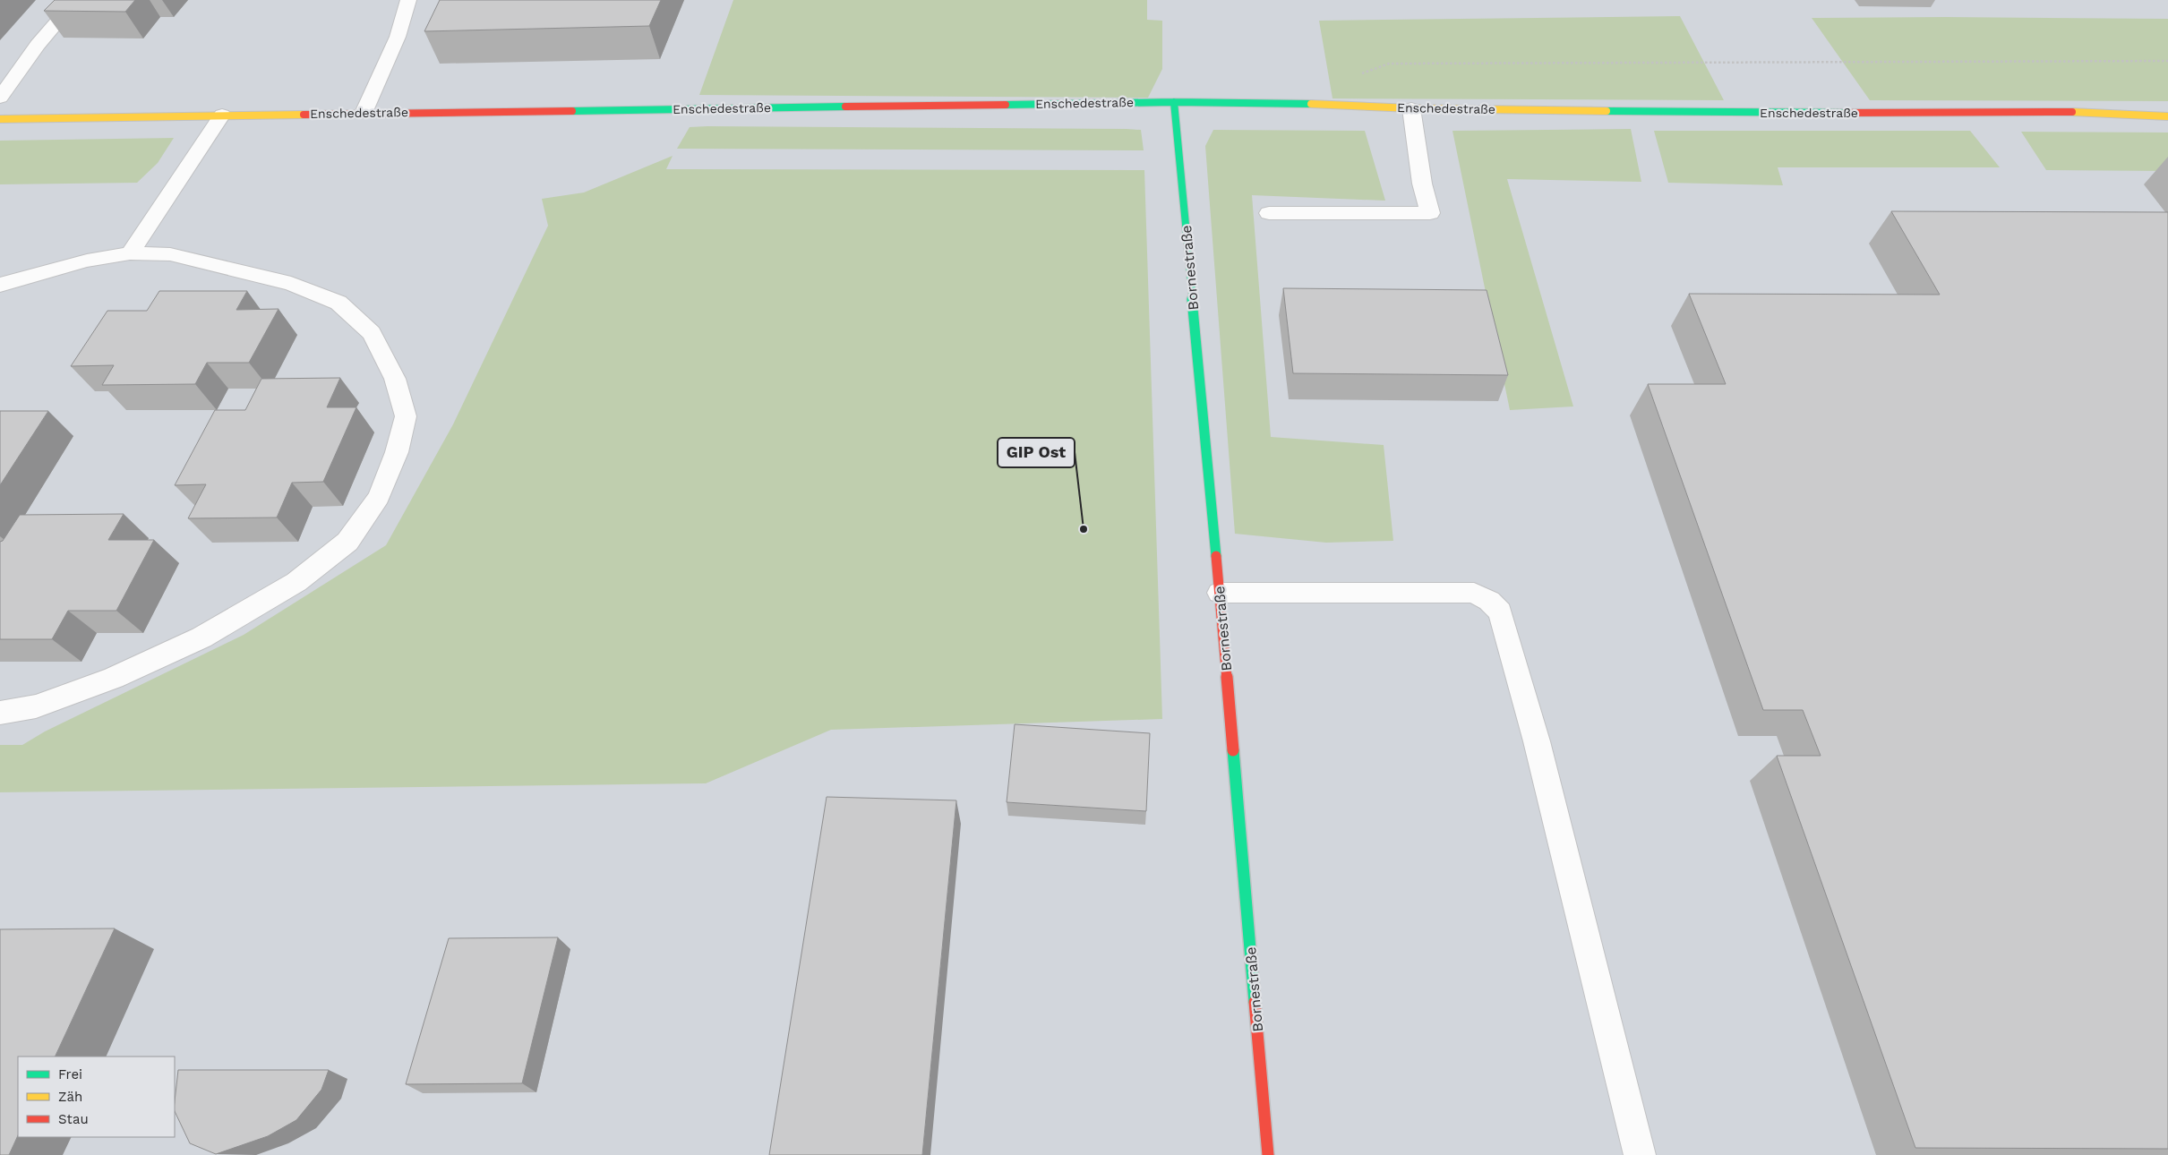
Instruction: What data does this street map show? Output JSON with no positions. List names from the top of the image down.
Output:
{
  "streets": {
    "street": ["Enschedestraße", "Bornestraße"]
  },
  "crossings": [
    ["Enschedestraße", "Bornestraße"]
  ],
  "places": ["GIP Ost"],
  "legend": ["Frei", "Zäh", "Stau"]
}
